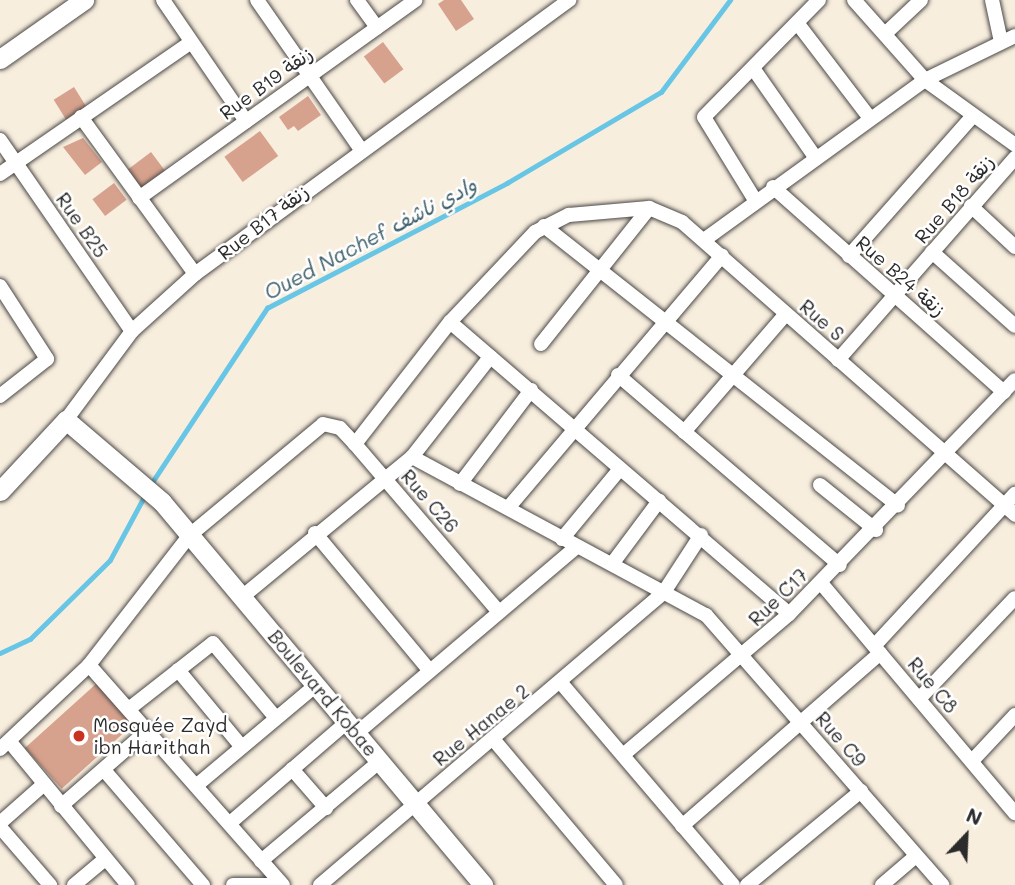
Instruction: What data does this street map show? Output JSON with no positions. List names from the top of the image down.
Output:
{
  "streets": {
    "main road": ["Rue B17 زنقة", "Boulevard Kobae"],
    "street": [
      "Rue B19 زنقة",
      "Rue B18 زنقة",
      "Rue B25",
      "Rue B24 زنقة",
      "Rue S",
      "Rue C26",
      "Rue C17",
      "Rue C8",
      "Rue Hanae 2",
      "Rue C9"
    ]
  },
  "crossings": [
    ["Rue B18 زنقة", "Rue B24 زنقة"],
    ["Rue B18 زنقة", "Rue S"],
    ["Rue B17 زنقة", "Rue B25"],
    ["Rue B17 زنقة", "Boulevard Kobae"],
    ["Rue S", "Rue C17"],
    ["Rue C26", "Boulevard Kobae"],
    ["Rue C17", "Rue C8"],
    ["Rue C17", "Rue C9"],
    ["Boulevard Kobae", "Rue Hanae 2"],
    ["Rue Hanae 2", "Rue C9"]
  ],
  "water": ["Oued Nachef وادي ناشف"],
  "places": ["Mosquée Zayd ibn Harithah"],
  "north": "top right"
}
